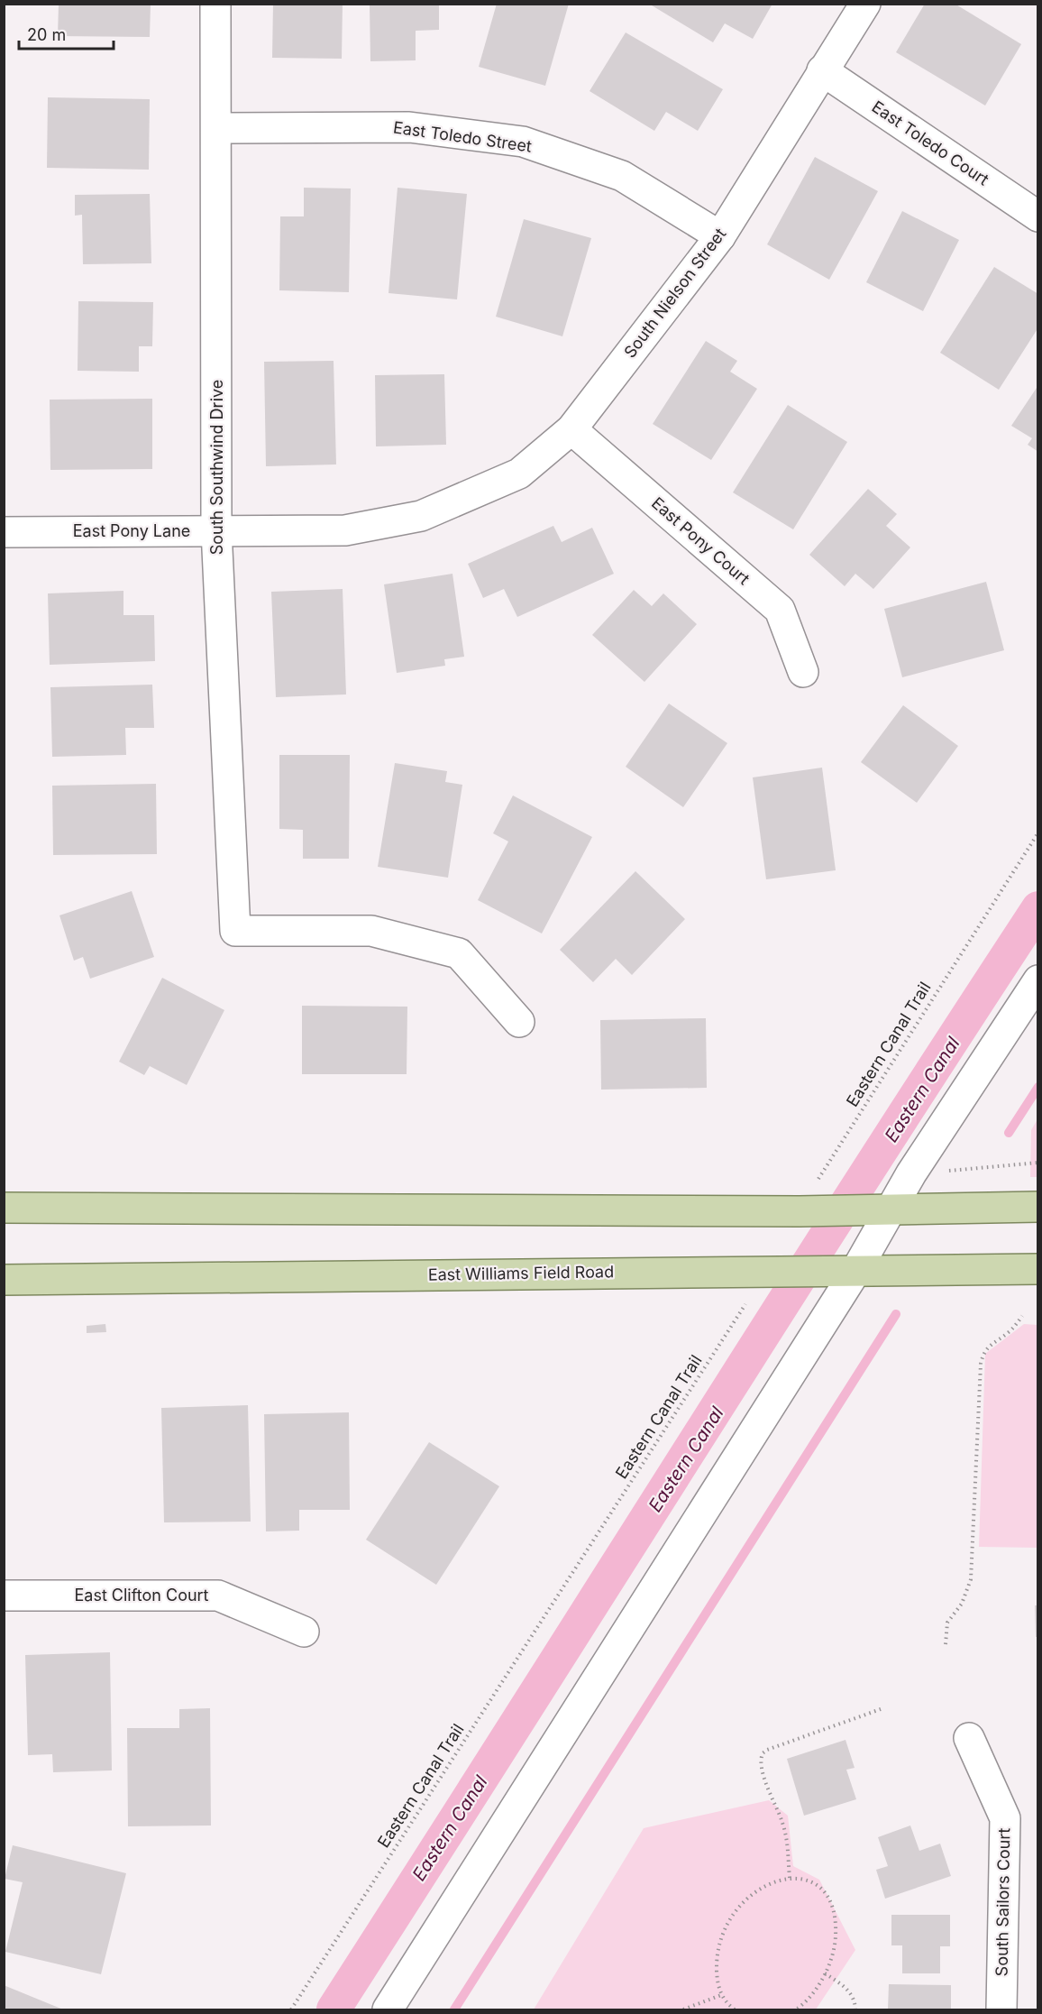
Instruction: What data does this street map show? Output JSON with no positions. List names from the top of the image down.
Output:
{
  "streets": {
    "main road": ["East Williams Field Road"],
    "street": [
      "East Toledo Street",
      "East Toledo Court",
      "South Nielson Street",
      "South Southwind Drive",
      "East Pony Lane",
      "East Pony Court",
      "East Clifton Court",
      "South Sailors Court"
    ],
    "path": ["Eastern Canal Trail"]
  },
  "crossings": [
    ["East Toledo Street", "South Nielson Street"],
    ["East Toledo Street", "South Southwind Drive"],
    ["East Toledo Court", "South Nielson Street"],
    ["South Nielson Street", "East Pony Lane"],
    ["South Nielson Street", "East Pony Court"],
    ["South Southwind Drive", "East Pony Lane"],
    ["Eastern Canal Trail", "East Williams Field Road"]
  ],
  "water": ["Eastern Canal"],
  "scale_bar": "20 m"
}
